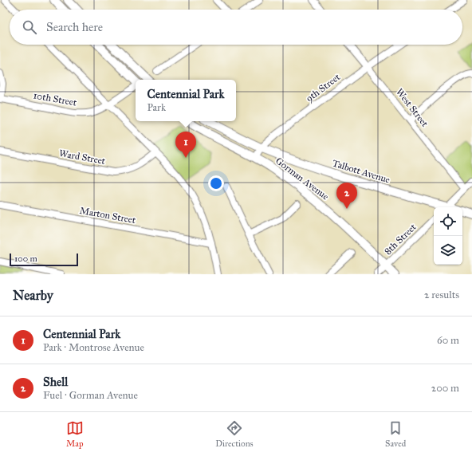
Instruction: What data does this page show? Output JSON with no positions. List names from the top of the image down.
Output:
{
  "streets": {
    "main road": ["Talbott Avenue", "Gorman Avenue"],
    "street": [
      "9th Street",
      "10th Street",
      "West Street",
      "Ward Street",
      "Marton Street",
      "8th Street"
    ]
  },
  "crossings": [
    ["9th Street", "West Street"],
    ["9th Street", "Talbott Avenue"],
    ["9th Street", "Gorman Avenue"],
    ["Gorman Avenue", "8th Street"]
  ],
  "scale_bar": "100 m",
  "page": {
    "search": "Search here",
    "popup": ["Centennial Park", "Park"],
    "pins": ["1", "2"],
    "scale": "100 m",
    "heading": ["Nearby", "2 results"],
    "list": [
      {
        "mark": "1",
        "name": "Centennial Park",
        "note": "Park · Montrose Avenue",
        "value": "60 m"
      },
      {
        "mark": "2",
        "name": "Shell",
        "note": "Fuel · Gorman Avenue",
        "value": "200 m"
      }
    ],
    "nav": ["Map", "Directions", "Saved"]
  }
}
